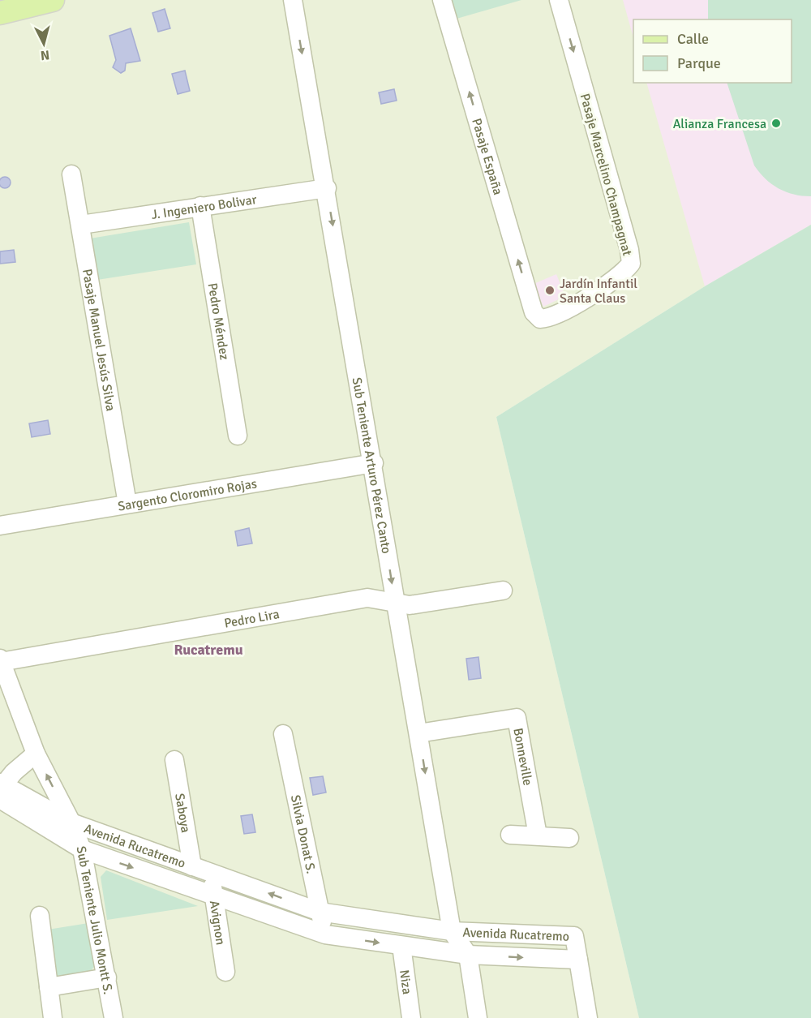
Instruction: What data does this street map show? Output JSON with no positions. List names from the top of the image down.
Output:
{
  "streets": {
    "street": [
      "Pasaje España",
      "Pasaje Marcelino Champagnat",
      "J. Ingeniero Bolivar",
      "Pedro Méndez",
      "Pasaje Manuel Jesús Silva",
      "Sub Teniente Arturo Pérez Canto",
      "Sargento Cloromiro Rojas",
      "Pedro Lira",
      "Bonneville",
      "Saboya",
      "Silvia Donat S.",
      "Avenida Rucatremo",
      "Sub Teniente Julio Montt S.",
      "Avignon",
      "Niza"
    ]
  },
  "crossings": [
    ["Pasaje España", "Pasaje Marcelino Champagnat"],
    ["J. Ingeniero Bolivar", "Pedro Méndez"],
    ["J. Ingeniero Bolivar", "Pasaje Manuel Jesús Silva"],
    ["J. Ingeniero Bolivar", "Sub Teniente Arturo Pérez Canto"],
    ["Pasaje Manuel Jesús Silva", "Sargento Cloromiro Rojas"],
    ["Sub Teniente Arturo Pérez Canto", "Sargento Cloromiro Rojas"],
    ["Sub Teniente Arturo Pérez Canto", "Pedro Lira"],
    ["Sub Teniente Arturo Pérez Canto", "Bonneville"],
    ["Sub Teniente Arturo Pérez Canto", "Avenida Rucatremo"],
    ["Pedro Lira", "Sub Teniente Julio Montt S."],
    ["Saboya", "Avenida Rucatremo"],
    ["Silvia Donat S.", "Avenida Rucatremo"],
    ["Avenida Rucatremo", "Sub Teniente Julio Montt S."],
    ["Avenida Rucatremo", "Avignon"],
    ["Avenida Rucatremo", "Niza"]
  ],
  "one_way": ["Pasaje España", "Pasaje Marcelino Champagnat", "Sub Teniente Arturo Pérez Canto"],
  "districts": ["Rucatremu"],
  "places": ["Alianza Francesa", "Jardín Infantil Santa Claus"],
  "legend": ["Calle", "Parque"],
  "north": "bottom"
}
